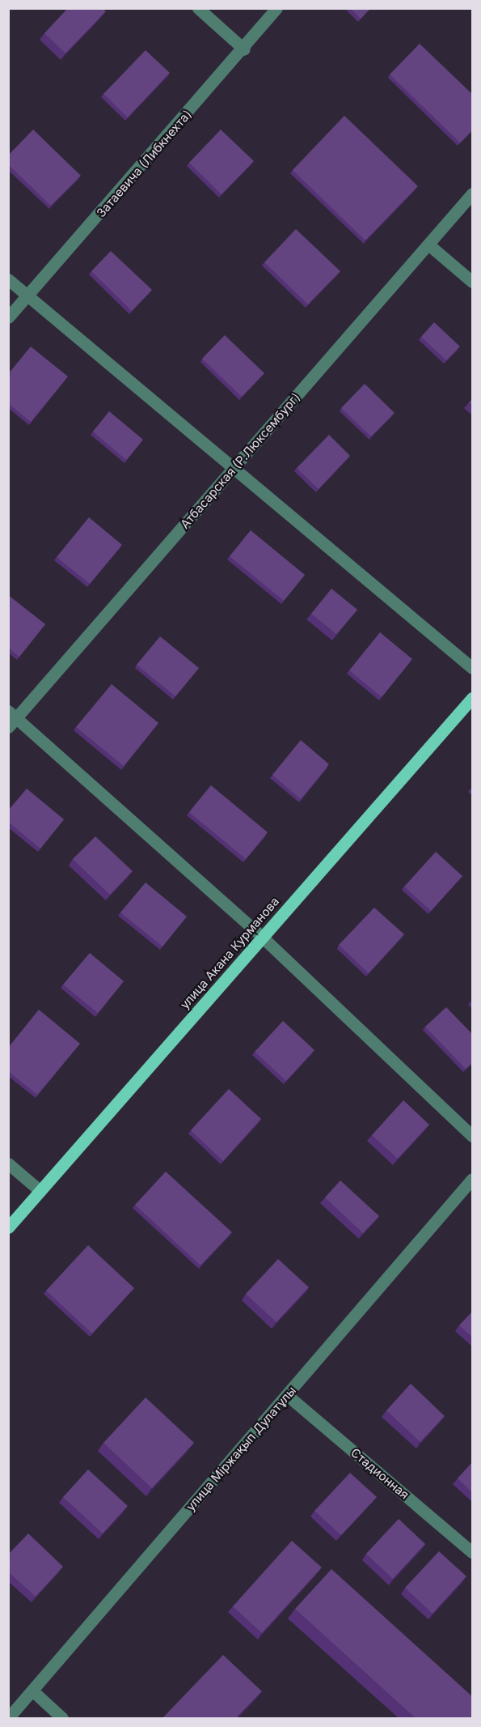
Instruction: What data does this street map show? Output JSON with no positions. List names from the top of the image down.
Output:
{
  "streets": {
    "main road": ["улица Акана Курманова"],
    "street": [
      "Затаевича (Либкнехта)",
      "Атбасарская (Р.Люксембург)",
      "улица Міржақып Дулатұлы",
      "Стадионная"
    ]
  },
  "crossings": [
    ["улица Міржақып Дулатұлы", "Стадионная"]
  ]
}
